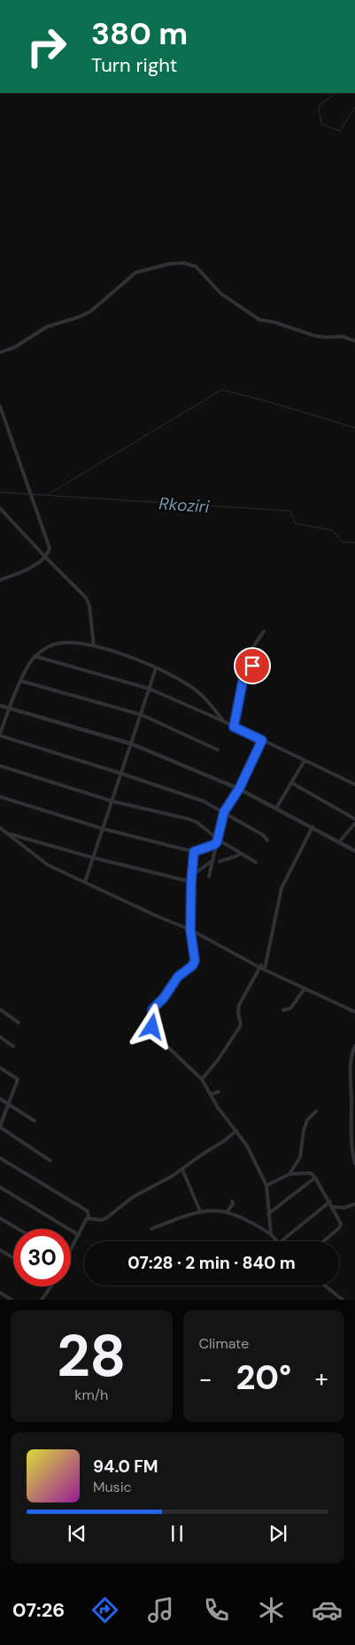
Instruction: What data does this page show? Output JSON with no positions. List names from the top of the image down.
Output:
{
  "water": ["Rkoziri"],
  "page": {
    "turn": ["380 m", "Turn right"],
    "limit": "30",
    "trip": "07:28 · 2 min · 840 m",
    "tile": [
      ["28", "km/h"],
      "Climate"
    ],
    "heat": ["−", "20°", "+"],
    "song": ["94.0 FM", "Music"],
    "tabs": "07:26"
  }
}
